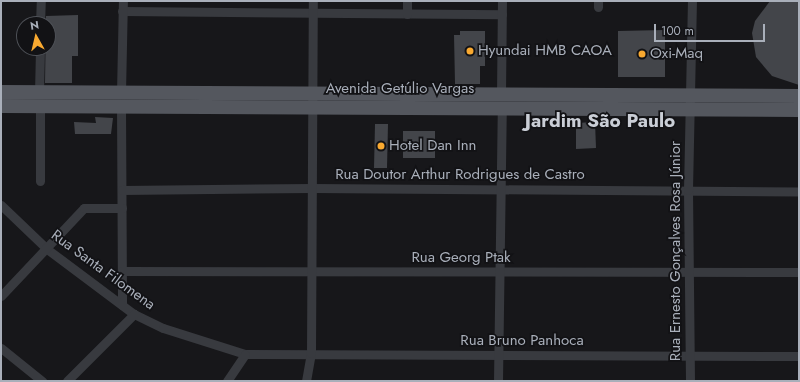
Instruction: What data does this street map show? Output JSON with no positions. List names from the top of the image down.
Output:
{
  "streets": {
    "main road": ["Avenida Getúlio Vargas"],
    "street": [
      "Rua Doutor Arthur Rodrigues de Castro",
      "Rua Ernesto Gonçalves Rosa Júnior",
      "Rua Georg Ptak",
      "Rua Santa Filomena",
      "Rua Bruno Panhoca"
    ]
  },
  "crossings": [
    ["Avenida Getúlio Vargas", "Rua Ernesto Gonçalves Rosa Júnior"],
    ["Rua Doutor Arthur Rodrigues de Castro", "Rua Ernesto Gonçalves Rosa Júnior"],
    ["Rua Ernesto Gonçalves Rosa Júnior", "Rua Georg Ptak"],
    ["Rua Ernesto Gonçalves Rosa Júnior", "Rua Bruno Panhoca"],
    ["Rua Santa Filomena", "Rua Bruno Panhoca"]
  ],
  "districts": ["Jardim São Paulo"],
  "places": ["Hyundai HMB CAOA", "Oxi-Maq", "Hotel Dan Inn"],
  "scale_bar": "100 m",
  "north": "top"
}
